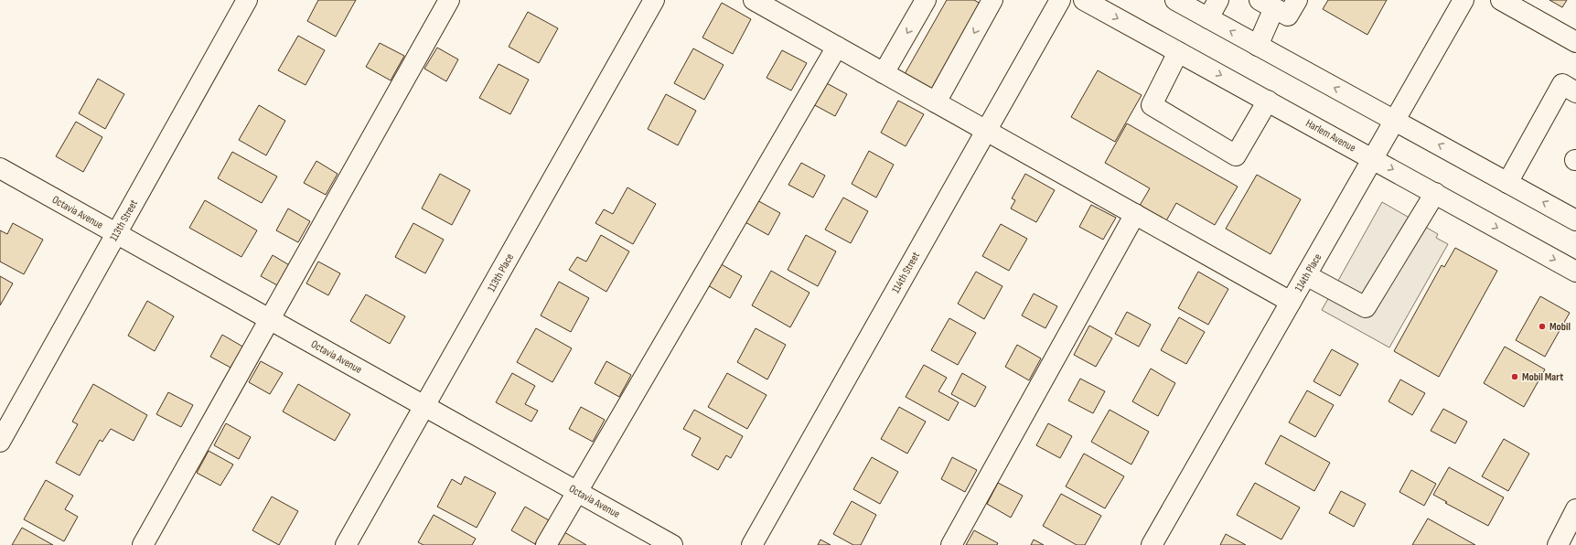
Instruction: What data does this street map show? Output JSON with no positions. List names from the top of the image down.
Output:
{
  "streets": {
    "street": [
      "Harlem Avenue",
      "Octavia Avenue",
      "113th Street",
      "113th Place",
      "114th Street",
      "114th Place"
    ]
  },
  "crossings": [
    ["Harlem Avenue", "114th Place"],
    ["Octavia Avenue", "113th Street"],
    ["Octavia Avenue", "113th Place"]
  ],
  "places": ["Mobil", "Mobil Mart"]
}
